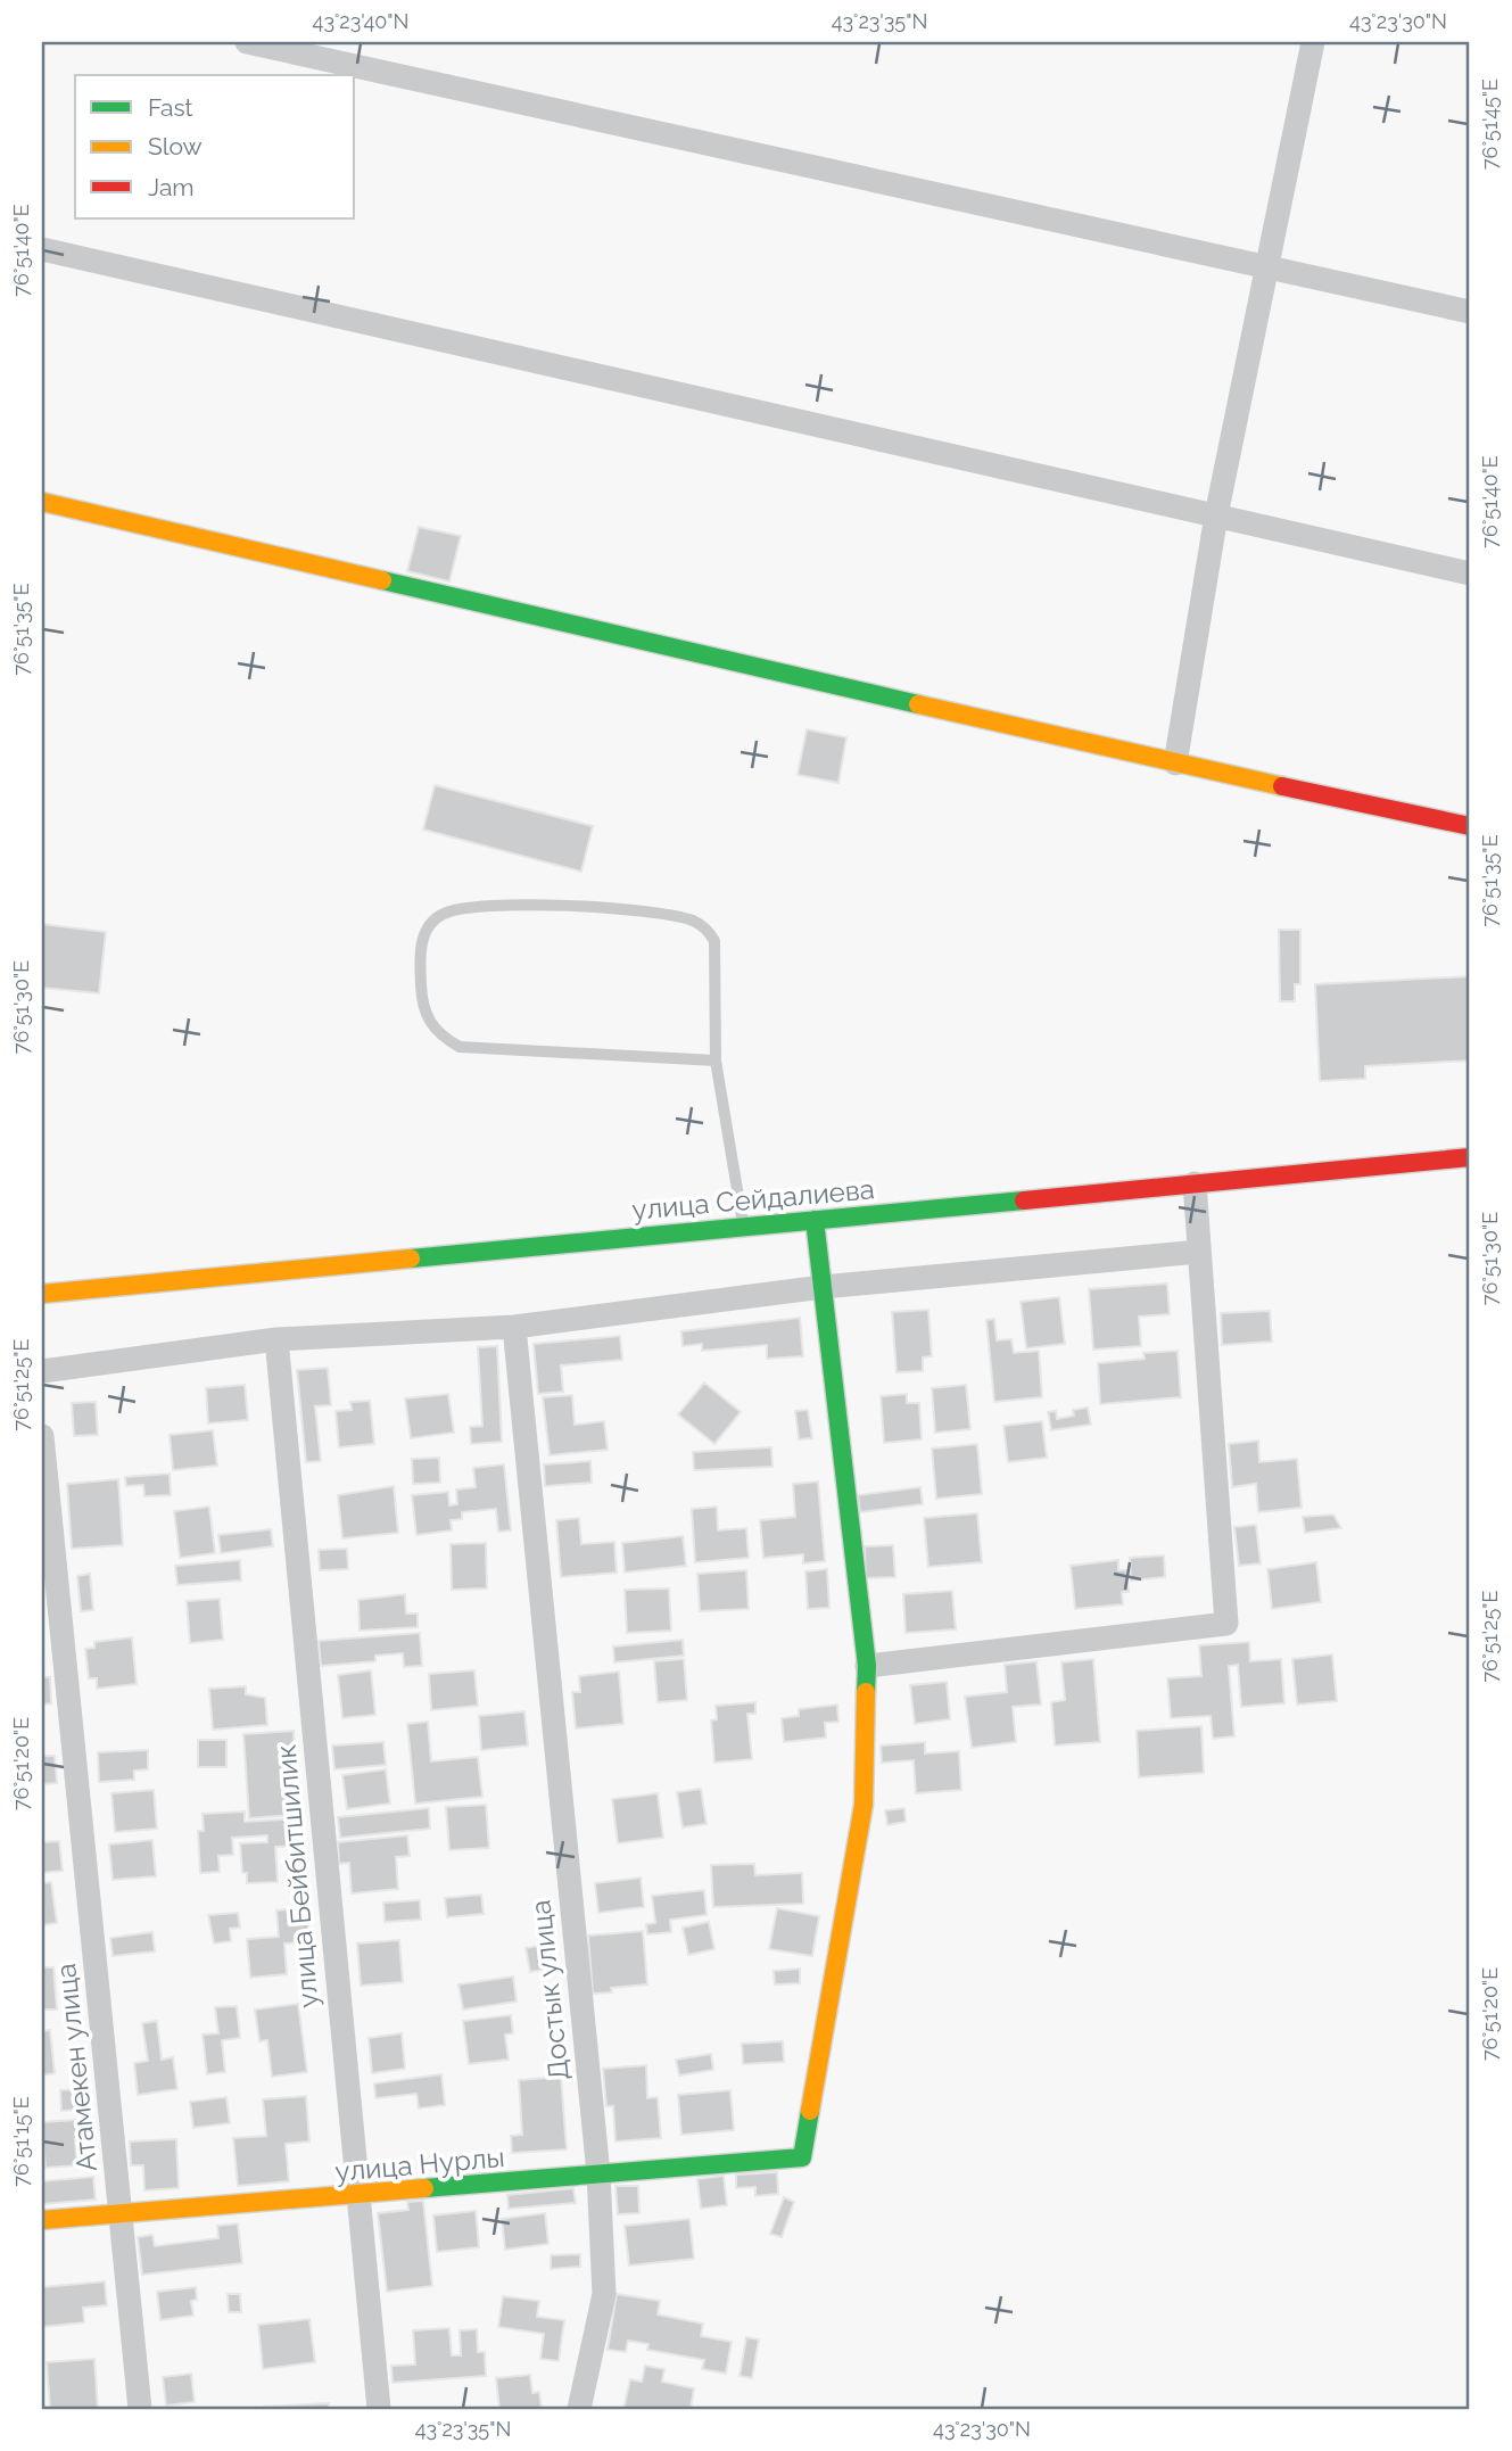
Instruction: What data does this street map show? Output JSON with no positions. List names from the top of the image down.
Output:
{
  "streets": {
    "street": [
      "улица Сейдалиева",
      "улица Бейбитшилик",
      "Достык улица",
      "Атамекен улица",
      "улица Нурлы"
    ]
  },
  "crossings": [
    ["улица Бейбитшилик", "улица Нурлы"],
    ["Достык улица", "улица Нурлы"],
    ["Атамекен улица", "улица Нурлы"]
  ],
  "legend": ["Fast", "Slow", "Jam"],
  "coordinates": [
    "43°23'40\"N",
    "43°23'35\"N",
    "43°23'30\"N",
    "76°51'45\"E",
    "76°51'40\"E",
    "76°51'35\"E",
    "76°51'30\"E",
    "76°51'25\"E",
    "76°51'20\"E",
    "76°51'15\"E"
  ]
}
